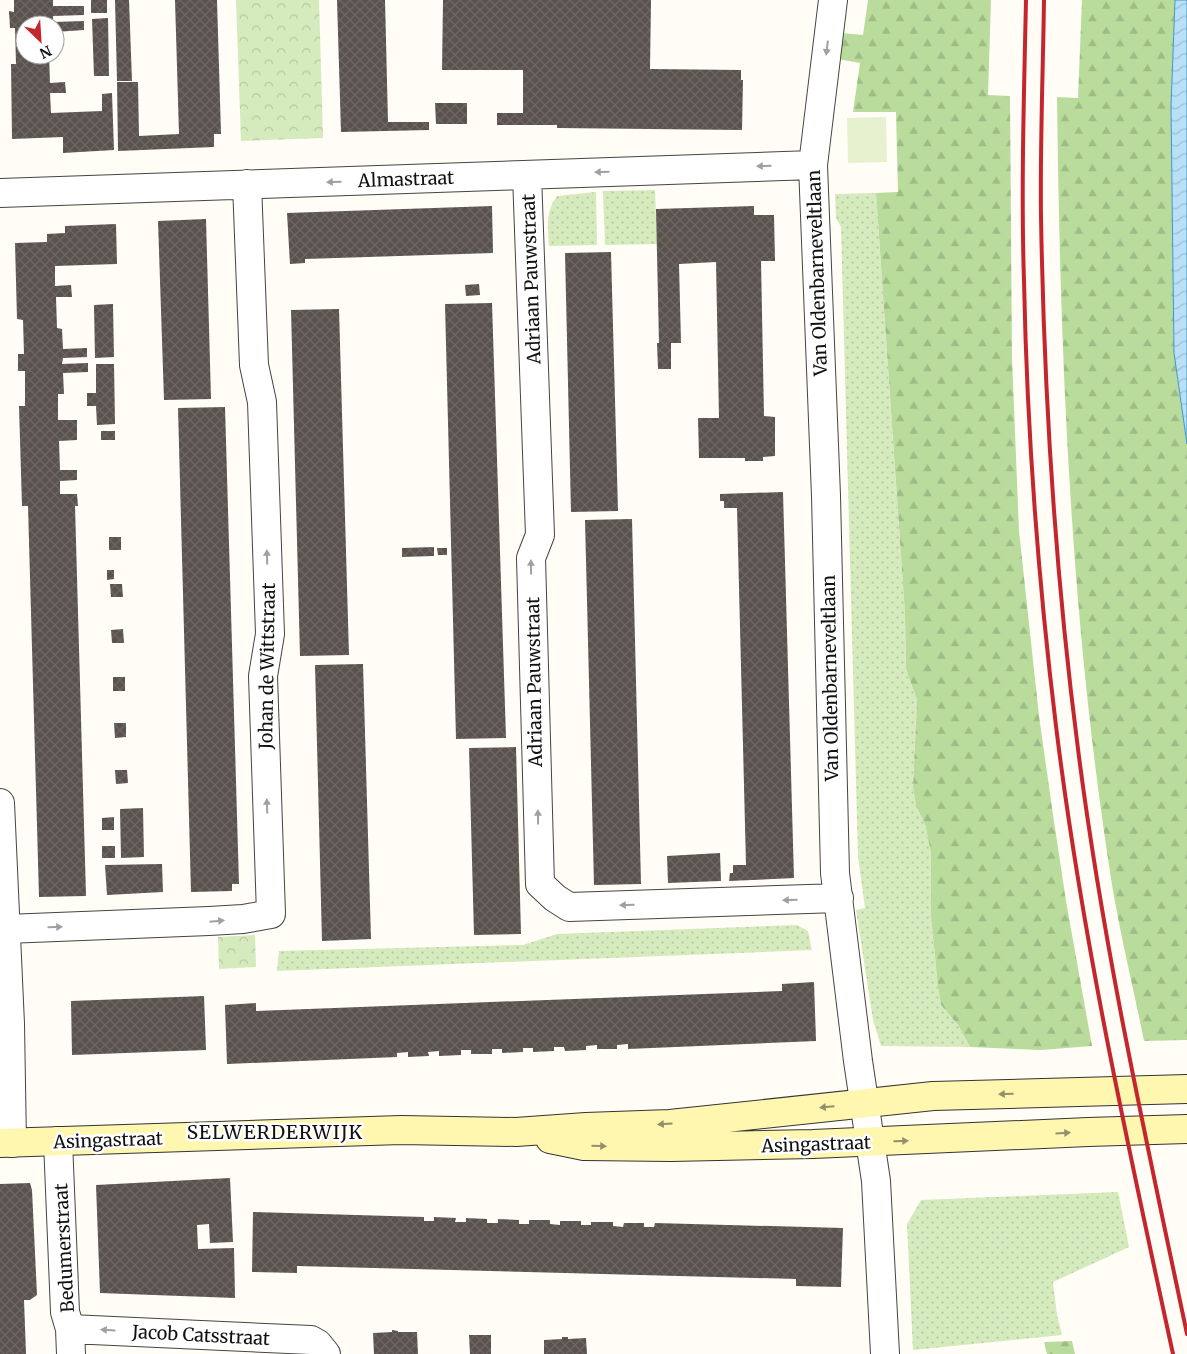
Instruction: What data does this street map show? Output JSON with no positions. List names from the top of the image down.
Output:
{
  "streets": {
    "main road": ["Asingastraat"],
    "street": [
      "Almastraat",
      "Van Oldenbarneveltlaan",
      "Adriaan Pauwstraat",
      "Johan de Wittstraat",
      "Bedumerstraat",
      "Jacob Catsstraat"
    ]
  },
  "crossings": [
    ["Almastraat", "Van Oldenbarneveltlaan"],
    ["Almastraat", "Adriaan Pauwstraat"],
    ["Almastraat", "Johan de Wittstraat"],
    ["Van Oldenbarneveltlaan", "Adriaan Pauwstraat"],
    ["Van Oldenbarneveltlaan", "Asingastraat"],
    ["Asingastraat", "Bedumerstraat"],
    ["Bedumerstraat", "Jacob Catsstraat"]
  ],
  "one_way": ["Almastraat", "Jacob Catsstraat"],
  "districts": ["SELWERDERWIJK"],
  "north": "bottom right"
}
